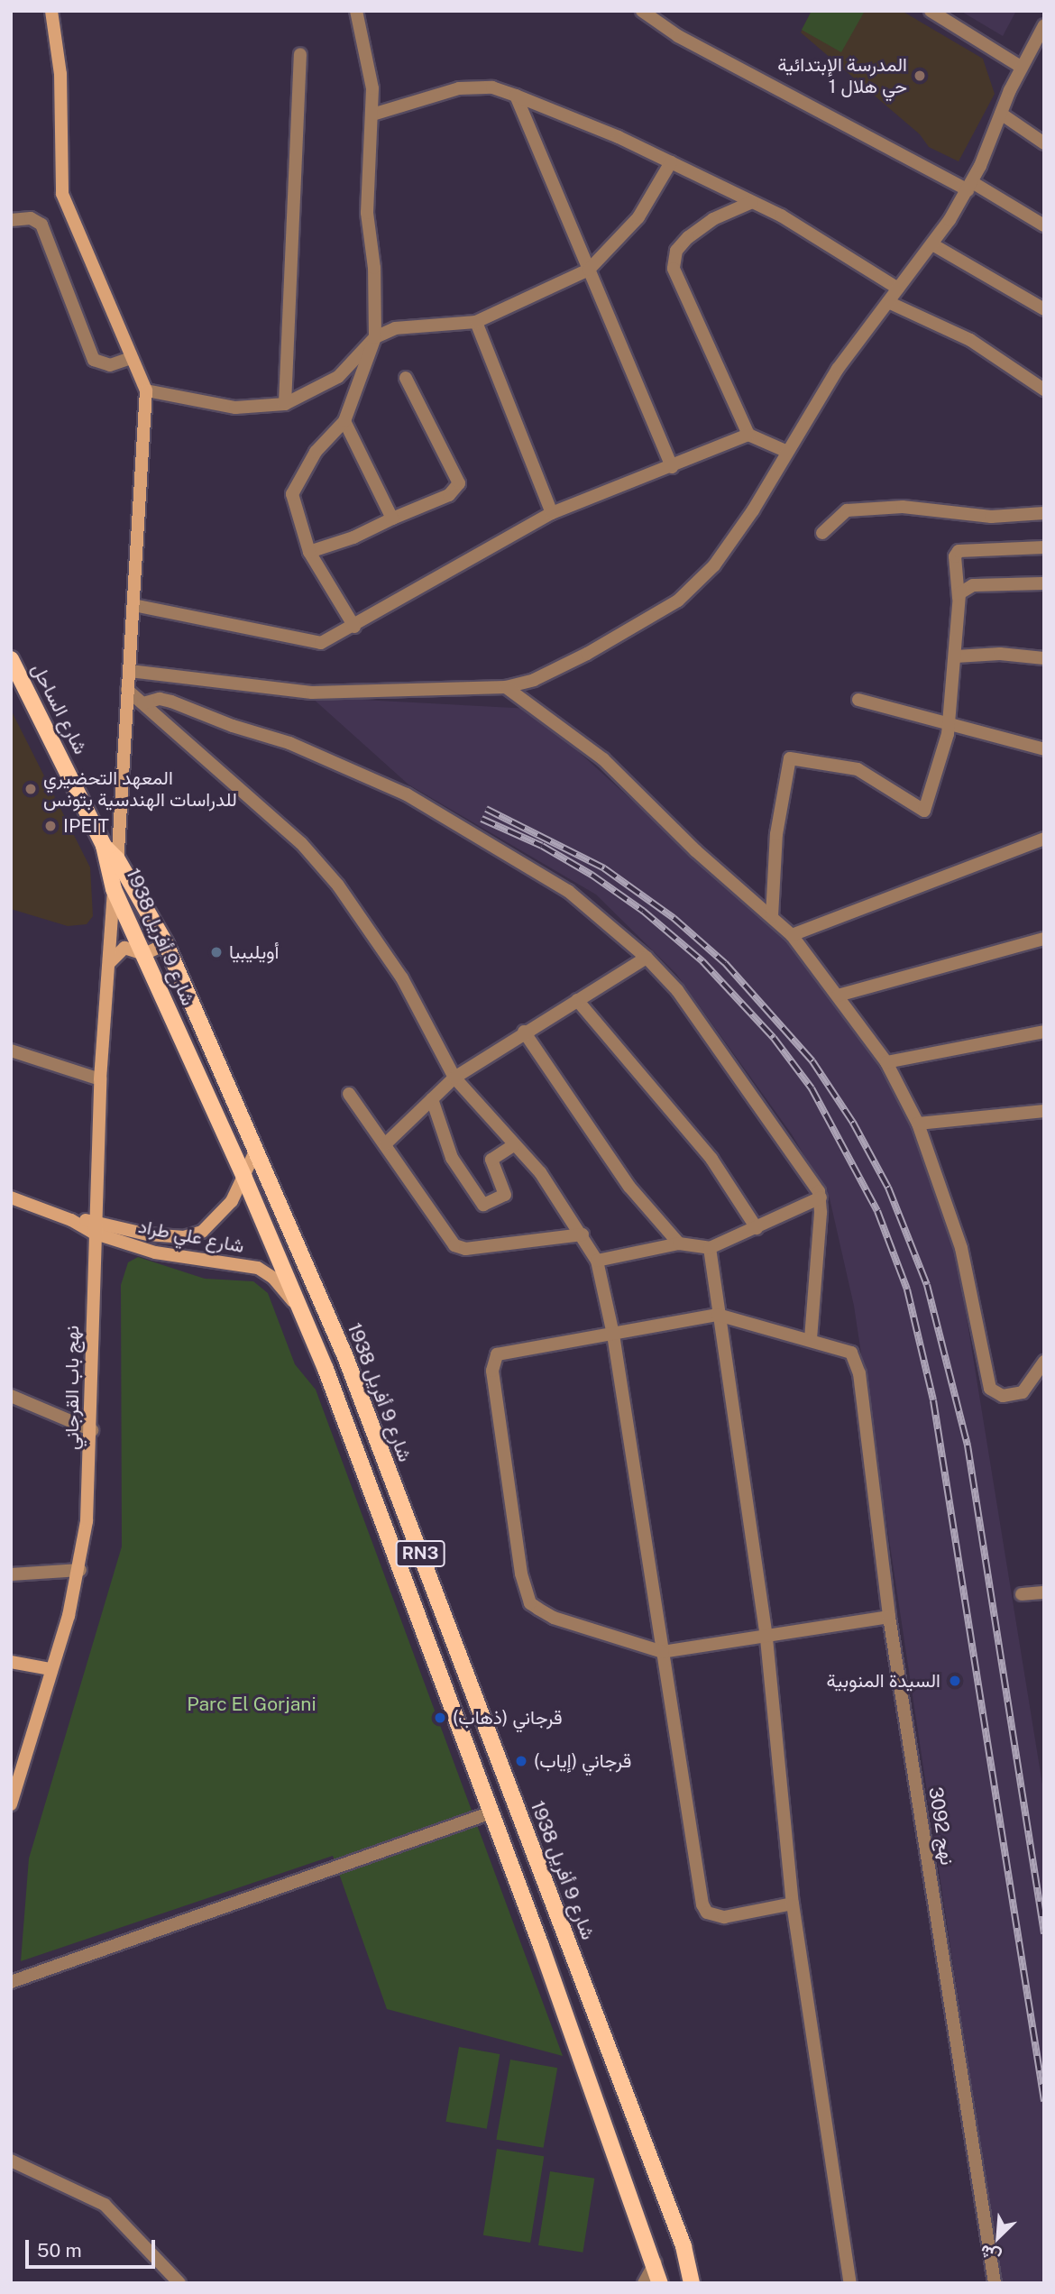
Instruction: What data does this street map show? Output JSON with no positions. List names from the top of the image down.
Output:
{
  "streets": {
    "main road": ["شارع الساحل", "شارع 9 أفريل 1938", "RN3"],
    "street": ["شارع علي طراد", "نهج باب القرجاني", "نهج 3092"]
  },
  "crossings": [
    ["شارع الساحل", "شارع 9 أفريل 1938"],
    ["شارع 9 أفريل 1938", "شارع علي طراد"],
    ["شارع 9 أفريل 1938", "نهج باب القرجاني"],
    ["شارع علي طراد", "نهج باب القرجاني"]
  ],
  "parks": ["Parc El Gorjani"],
  "places": [
    "المدرسة الإبتدائية حي هلال 1",
    "المعهد التحضيري للدراسات الهندسية بتونس",
    "IPEIT",
    "أويليبيا",
    "السيدة المنوبية",
    "قرجاني (ذهاب)",
    "قرجاني (إياب)"
  ],
  "scale_bar": "50 m",
  "north": "bottom left"
}
